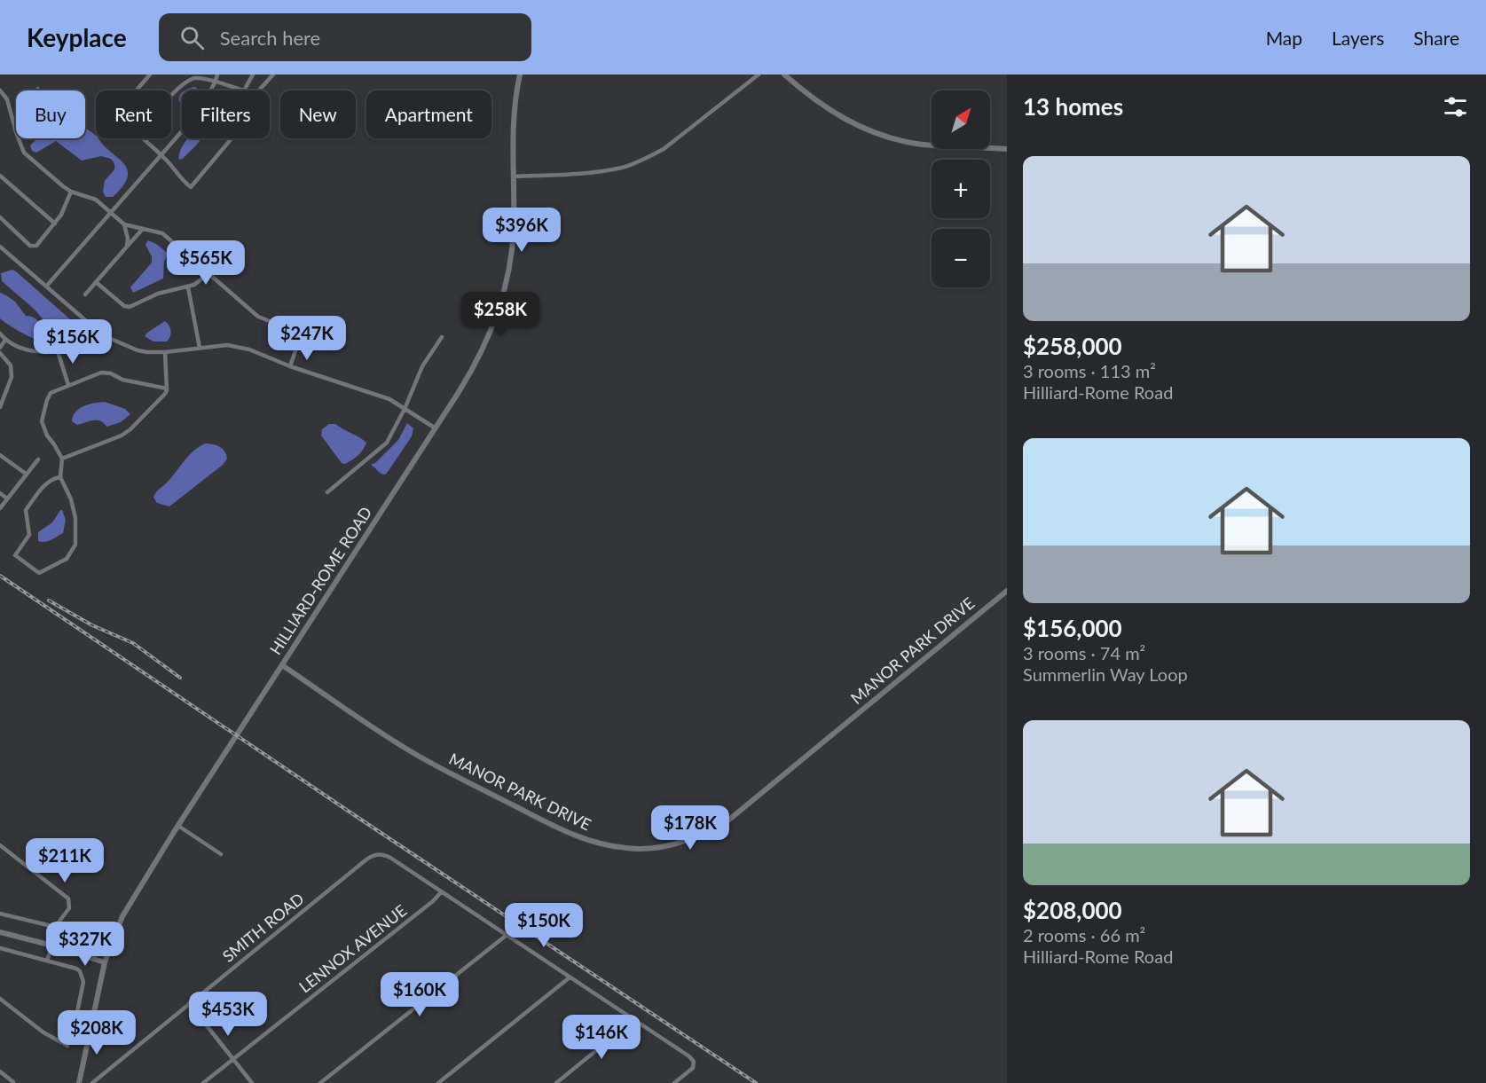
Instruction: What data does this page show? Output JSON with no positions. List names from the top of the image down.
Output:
{
  "streets": {
    "main road": ["HILLIARD-ROME ROAD", "MANOR PARK DRIVE"],
    "street": ["SMITH ROAD", "LENNOX AVENUE"]
  },
  "crossings": [
    ["HILLIARD-ROME ROAD", "MANOR PARK DRIVE"],
    ["SMITH ROAD", "LENNOX AVENUE"]
  ],
  "north": "top right",
  "page": {
    "header": "Keyplace",
    "search": "Search here",
    "nav": ["Map", "Layers", "Share"],
    "heading": "13 homes",
    "map_buttons": ["+", "−"],
    "chip": [
      "Buy",
      "Rent",
      "Filters",
      "New",
      "Apartment"
    ],
    "list": [
      {
        "name": "$258,000",
        "note": "3 rooms · 113 m² · Hilliard-Rome Road"
      },
      {
        "name": "$156,000",
        "note": "3 rooms · 74 m² · Summerlin Way Loop"
      },
      {
        "name": "$208,000",
        "note": "2 rooms · 66 m² · Hilliard-Rome Road"
      }
    ],
    "price": [
      "$396K",
      "$565K",
      "$258K",
      "$247K",
      "$156K",
      "$178K",
      "$211K",
      "$150K",
      "$327K",
      "$160K",
      "$453K",
      "$208K",
      "$146K"
    ]
  }
}
